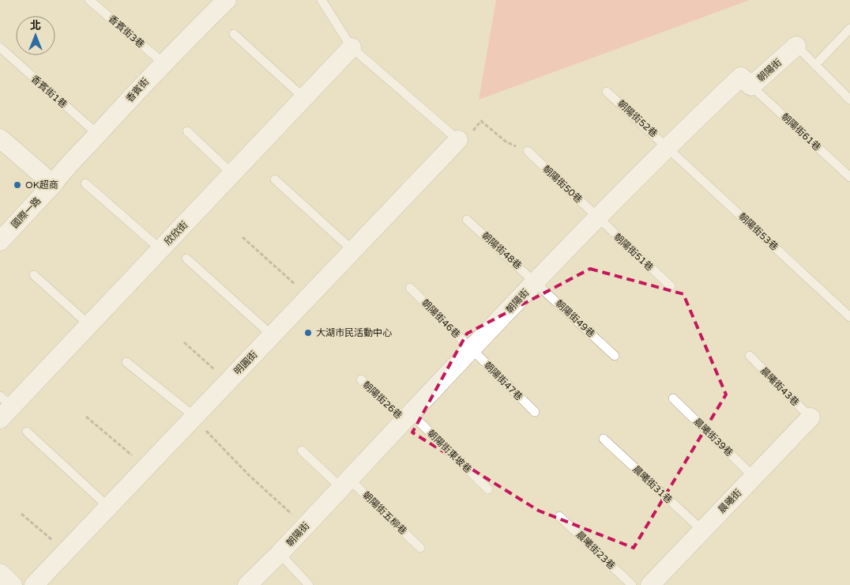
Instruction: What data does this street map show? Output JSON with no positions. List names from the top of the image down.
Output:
{
  "streets": {
    "street": [
      "朝陽街",
      "香賓街",
      "國際一路",
      "欣欣街",
      "明圓街",
      "晨曦街"
    ],
    "lane": [
      "香賓街3巷",
      "香賓街1巷",
      "朝陽街52巷",
      "朝陽街61巷",
      "朝陽街50巷",
      "朝陽街53巷",
      "朝陽街48巷",
      "朝陽街51巷",
      "朝陽街46巷",
      "朝陽街49巷",
      "朝陽街47巷",
      "晨曦街43巷",
      "朝陽街26巷",
      "晨曦街39巷",
      "朝陽街東坡巷",
      "晨曦街31巷",
      "朝陽街五柳巷",
      "晨曦街23巷"
    ]
  },
  "crossings": [
    ["香賓街3巷", "香賓街"],
    ["朝陽街", "朝陽街52巷"],
    ["朝陽街", "朝陽街61巷"],
    ["朝陽街", "朝陽街50巷"],
    ["朝陽街", "朝陽街53巷"],
    ["朝陽街", "朝陽街48巷"],
    ["朝陽街", "朝陽街51巷"],
    ["朝陽街", "朝陽街46巷"],
    ["朝陽街", "朝陽街49巷"],
    ["朝陽街", "朝陽街47巷"],
    ["朝陽街", "朝陽街26巷"],
    ["朝陽街", "朝陽街東坡巷"],
    ["朝陽街", "朝陽街五柳巷"],
    ["香賓街", "香賓街1巷"],
    ["香賓街", "國際一路"],
    ["朝陽街52巷", "朝陽街53巷"],
    ["朝陽街50巷", "朝陽街51巷"],
    ["朝陽街48巷", "朝陽街49巷"],
    ["朝陽街46巷", "朝陽街47巷"],
    ["晨曦街43巷", "晨曦街"],
    ["朝陽街26巷", "朝陽街東坡巷"],
    ["晨曦街39巷", "晨曦街"],
    ["晨曦街31巷", "晨曦街"]
  ],
  "places": ["OK超商", "大湖市民活動中心"],
  "north": "top"
}
